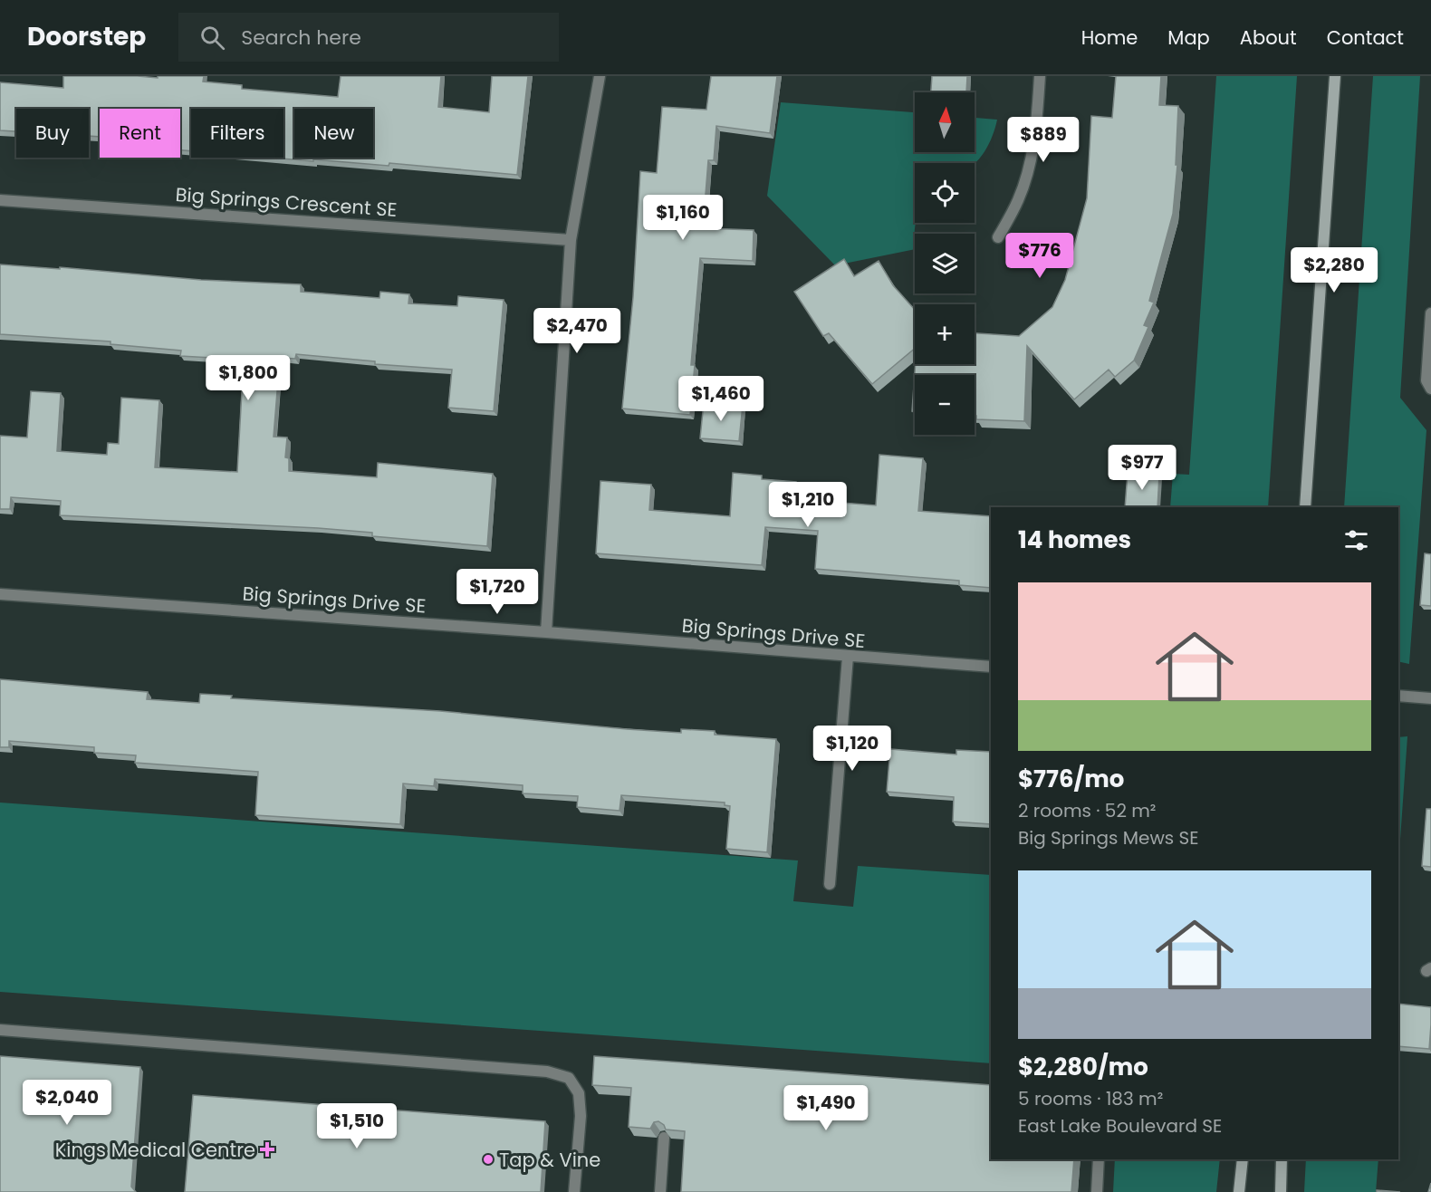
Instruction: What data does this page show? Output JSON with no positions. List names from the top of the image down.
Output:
{
  "streets": {
    "street": ["Big Springs Crescent SE", "Big Springs Drive SE"]
  },
  "places": {
    "health": ["Kings Medical Centre"],
    "other": ["Tap & Vine"]
  },
  "north": "top",
  "page": {
    "header": "Doorstep",
    "search": "Search here",
    "nav": [
      "Home",
      "Map",
      "About",
      "Contact"
    ],
    "map_buttons": ["+", "−"],
    "chip": [
      "Buy",
      "Rent",
      "Filters",
      "New"
    ],
    "price": [
      "$889",
      "$1,160",
      "$776",
      "$2,280",
      "$2,470",
      "$1,800",
      "$1,460",
      "$977",
      "$1,210",
      "$1,720",
      "$1,120",
      "$2,040",
      "$1,490",
      "$1,510"
    ],
    "heading": "14 homes",
    "list": [
      {
        "name": "$776/mo",
        "note": "2 rooms · 52 m² · Big Springs Mews SE"
      },
      {
        "name": "$2,280/mo",
        "note": "5 rooms · 183 m² · East Lake Boulevard SE"
      }
    ]
  }
}
